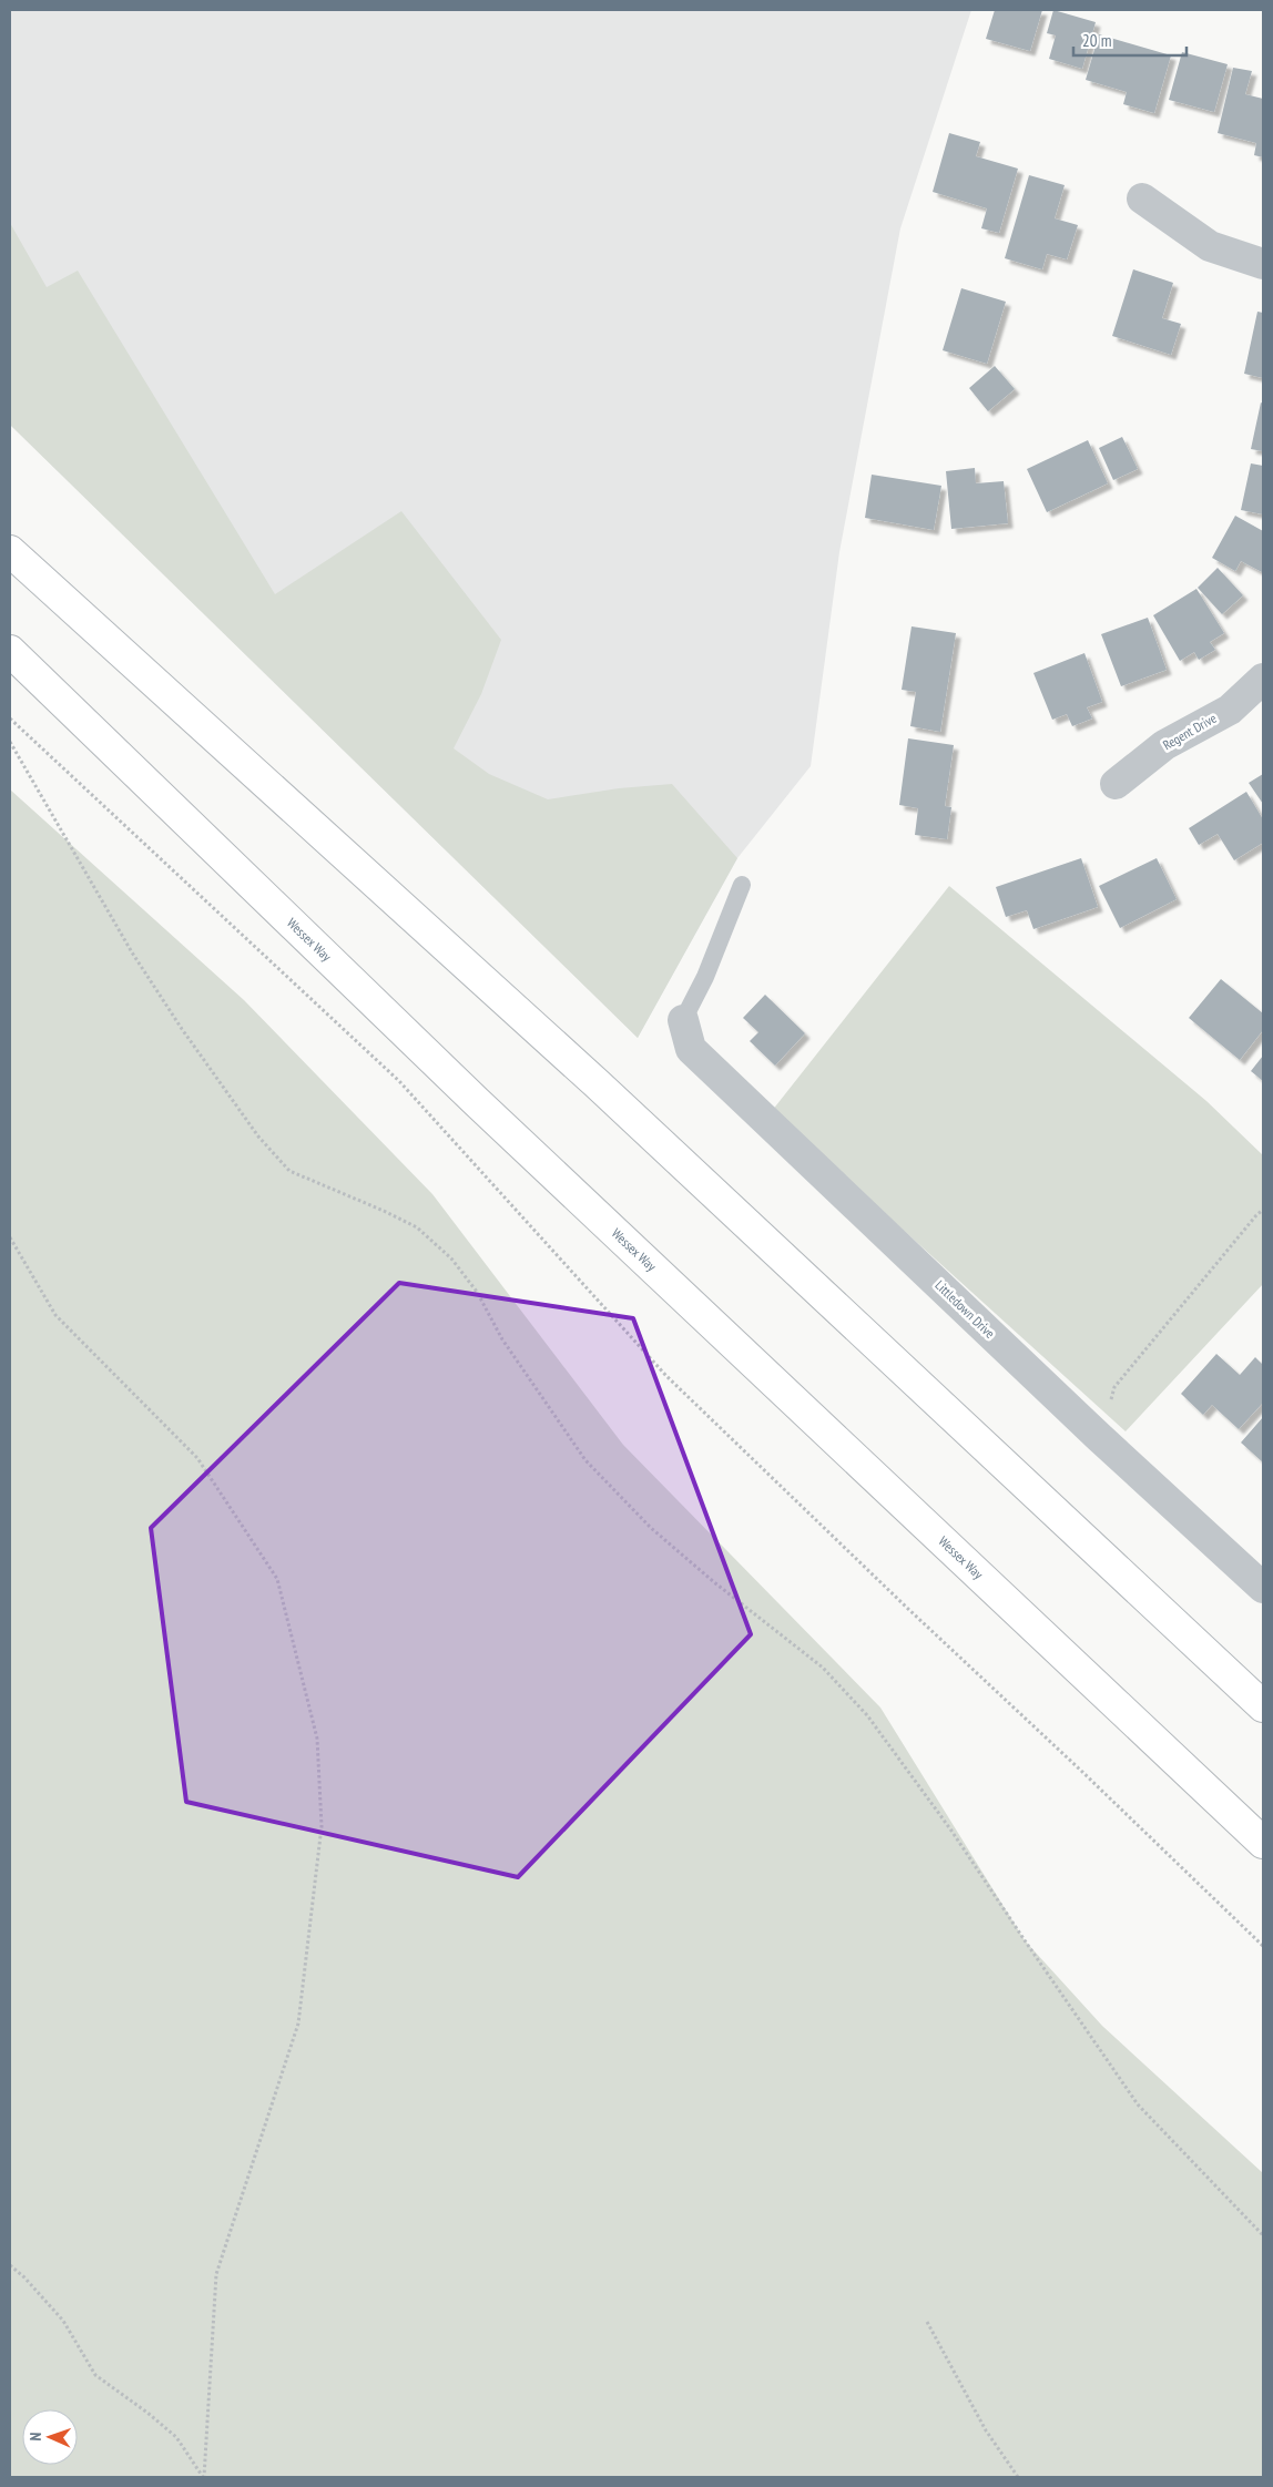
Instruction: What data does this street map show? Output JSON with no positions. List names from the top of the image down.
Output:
{
  "streets": {
    "highway": ["Wessex Way"],
    "street": ["Regent Drive", "Littledown Drive"]
  },
  "scale_bar": "20 m",
  "north": "left"
}
